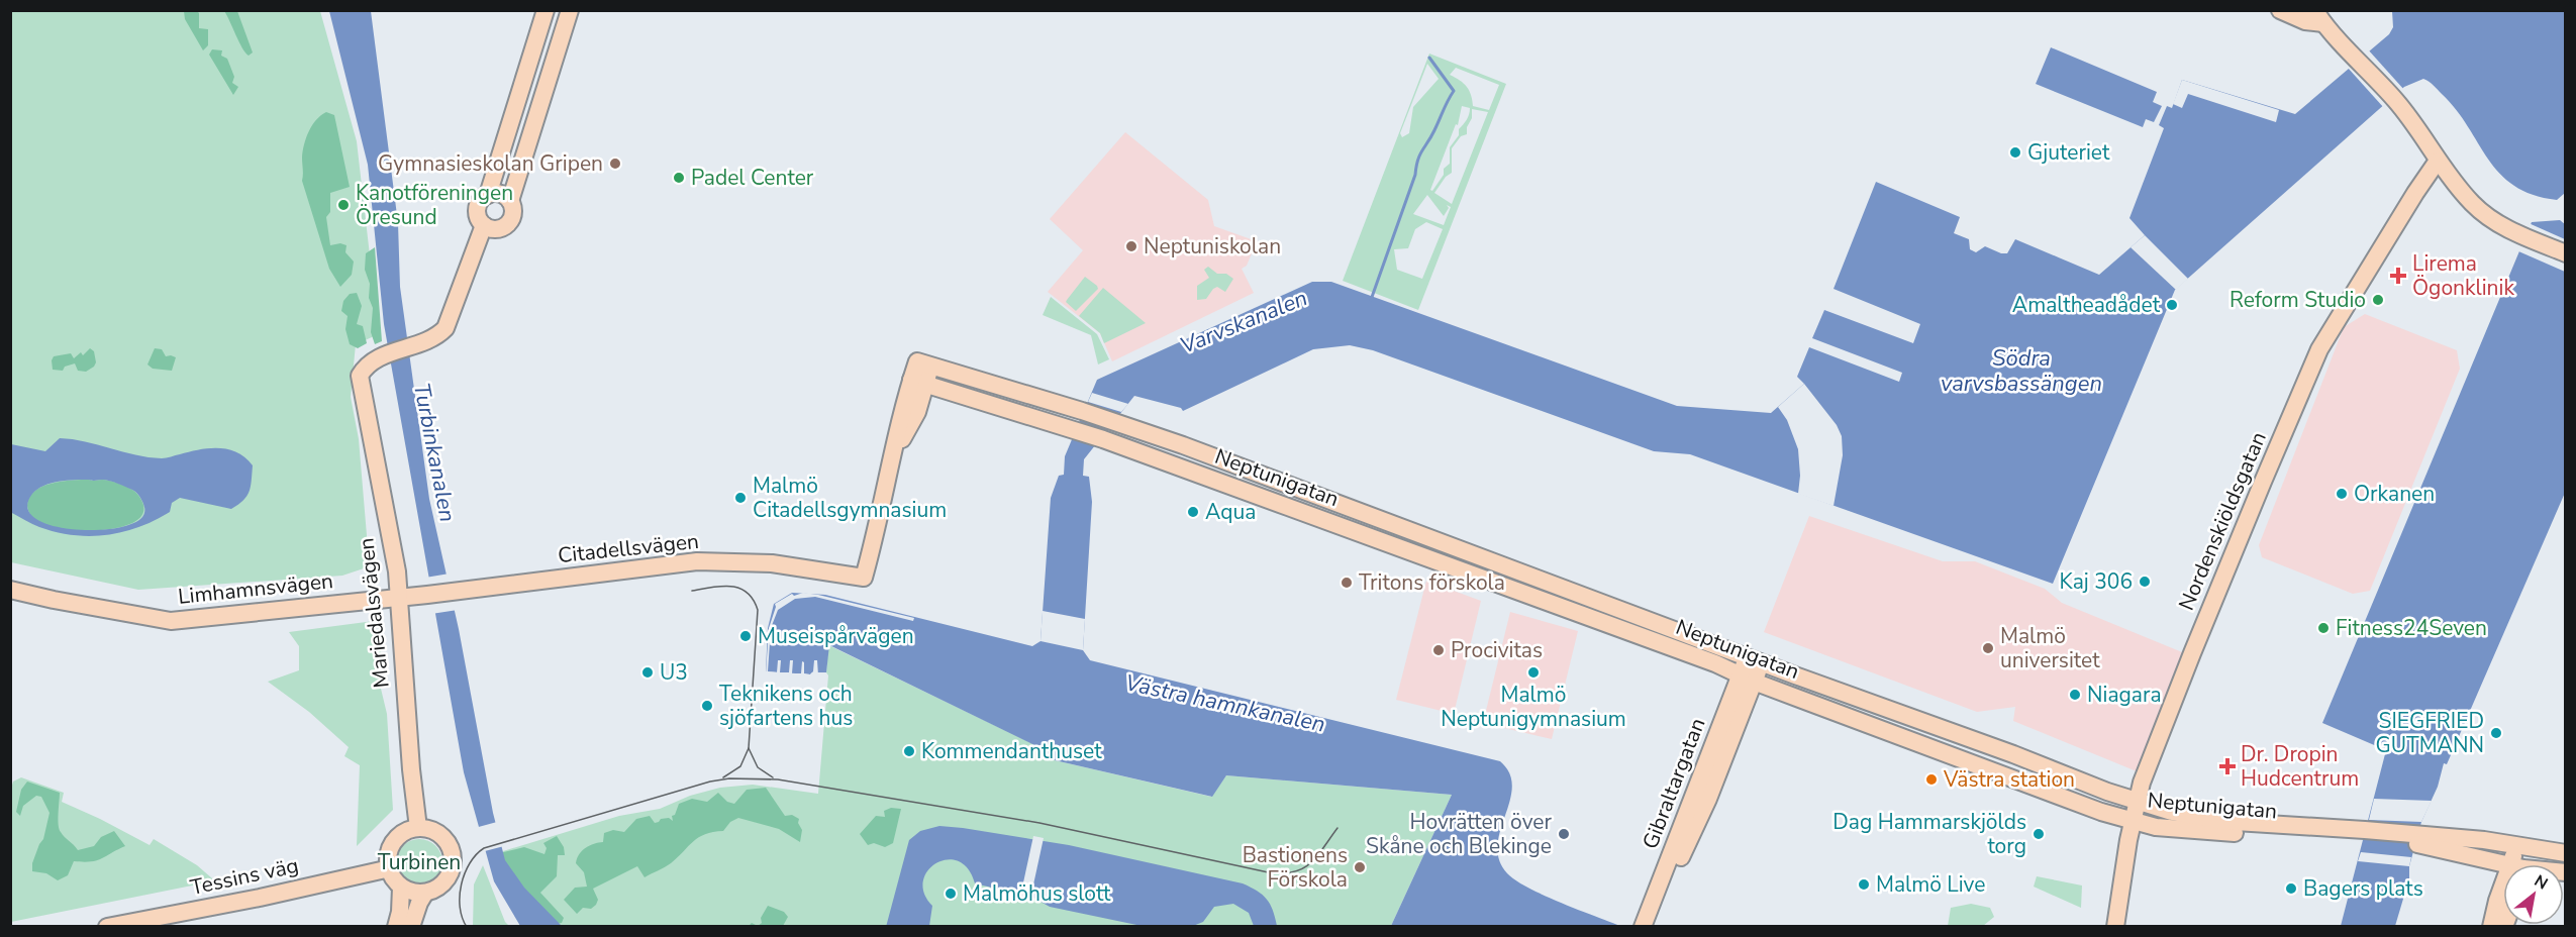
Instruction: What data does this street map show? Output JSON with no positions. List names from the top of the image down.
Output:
{
  "streets": {
    "street": [
      "Neptunigatan",
      "Nordenskiöldsgatan",
      "Citadellsvägen",
      "Limhamnsvägen",
      "Mariedalsvägen",
      "Gibraltargatan",
      "Tessins väg"
    ]
  },
  "crossings": [
    ["Neptunigatan", "Nordenskiöldsgatan"],
    ["Neptunigatan", "Citadellsvägen"],
    ["Neptunigatan", "Gibraltargatan"],
    ["Citadellsvägen", "Limhamnsvägen"],
    ["Citadellsvägen", "Mariedalsvägen"],
    ["Limhamnsvägen", "Mariedalsvägen"],
    ["Mariedalsvägen", "Tessins väg"]
  ],
  "water": [
    "Varvskanalen",
    "Södra varvsbassängen",
    "Turbinkanalen",
    "Västra hamnkanalen"
  ],
  "parks": ["Turbinen"],
  "places": {
    "other": [
      "Gjuteriet",
      "Gymnasieskolan Gripen",
      "Padel Center",
      "Kanotföreningen Öresund",
      "Neptuniskolan",
      "Reform Studio",
      "Amaltheadådet",
      "Orkanen",
      "Malmö Citadellsgymnasium",
      "Aqua",
      "Kaj 306",
      "Tritons förskola",
      "Fitness24Seven",
      "Museispårvägen",
      "Malmö universitet",
      "Procivitas",
      "U3",
      "Malmö Neptunigymnasium",
      "Niagara",
      "Teknikens och sjöfartens hus",
      "SIEGFRIED GUTMANN",
      "Kommendanthuset",
      "Västra station",
      "Hovrätten över Skåne och Blekinge",
      "Dag Hammarskjölds torg",
      "Bastionens Förskola",
      "Malmö Live",
      "Bagers plats",
      "Malmöhus slott"
    ],
    "health": ["Lirema Ögonklinik", "Dr. Dropin Hudcentrum"]
  },
  "north": "top right"
}
